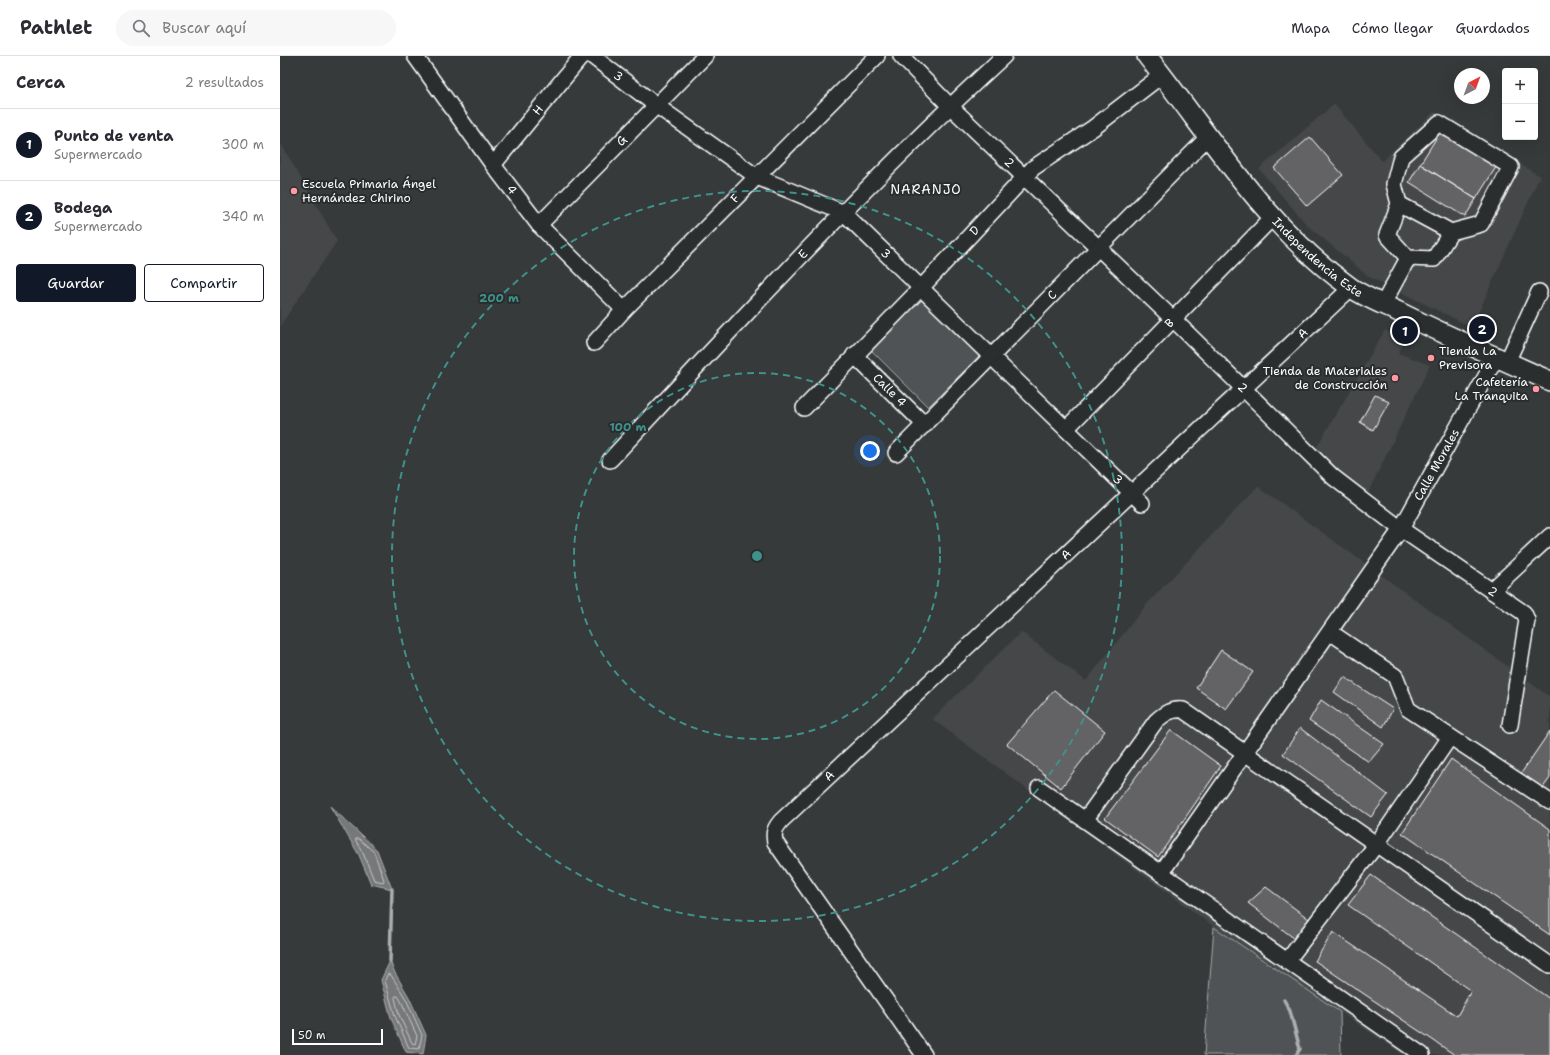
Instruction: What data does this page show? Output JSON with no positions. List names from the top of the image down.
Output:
{
  "streets": {
    "main road": ["Independencia Este"],
    "street": [
      "3",
      "H",
      "G",
      "2",
      "4",
      "F",
      "D",
      "E",
      "C",
      "B",
      "A",
      "Calle 4",
      "Calle Morales"
    ]
  },
  "crossings": [
    ["3", "G"],
    ["3", "F"],
    ["3", "D"],
    ["3", "E"],
    ["3", "C"],
    ["3", "B"],
    ["3", "A"],
    ["H", "4"],
    ["G", "4"],
    ["2", "D"],
    ["2", "E"],
    ["2", "C"],
    ["2", "B"],
    ["2", "A"],
    ["2", "Calle Morales"],
    ["4", "F"],
    ["D", "Independencia Este"],
    ["D", "Calle 4"],
    ["Independencia Este", "C"],
    ["Independencia Este", "B"],
    ["Independencia Este", "A"],
    ["Independencia Este", "Calle Morales"],
    ["C", "Calle 4"]
  ],
  "districts": ["NARANJO"],
  "places": [
    "Escuela Primaria Ángel Hernández Chirino",
    "Tienda La Previsora",
    "Tienda de Materiales de Construcción",
    "Cafetería La Tranquita"
  ],
  "scale_bar": "50 m",
  "north": "top right",
  "page": {
    "header": "Pathlet",
    "search": "Buscar aquí",
    "nav": ["Mapa", "Cómo llegar", "Guardados"],
    "heading": ["Cerca", "2 resultados"],
    "map_buttons": ["+", "−"],
    "list": [
      {
        "mark": "1",
        "name": "Punto de venta",
        "note": "Supermercado",
        "value": "300 m"
      },
      {
        "mark": "2",
        "name": "Bodega",
        "note": "Supermercado",
        "value": "340 m"
      }
    ],
    "buttons": ["Guardar", "Compartir"],
    "pins": ["2", "1"],
    "scale": "50 m"
  },
  "rings": ["200 m", "100 m"]
}
